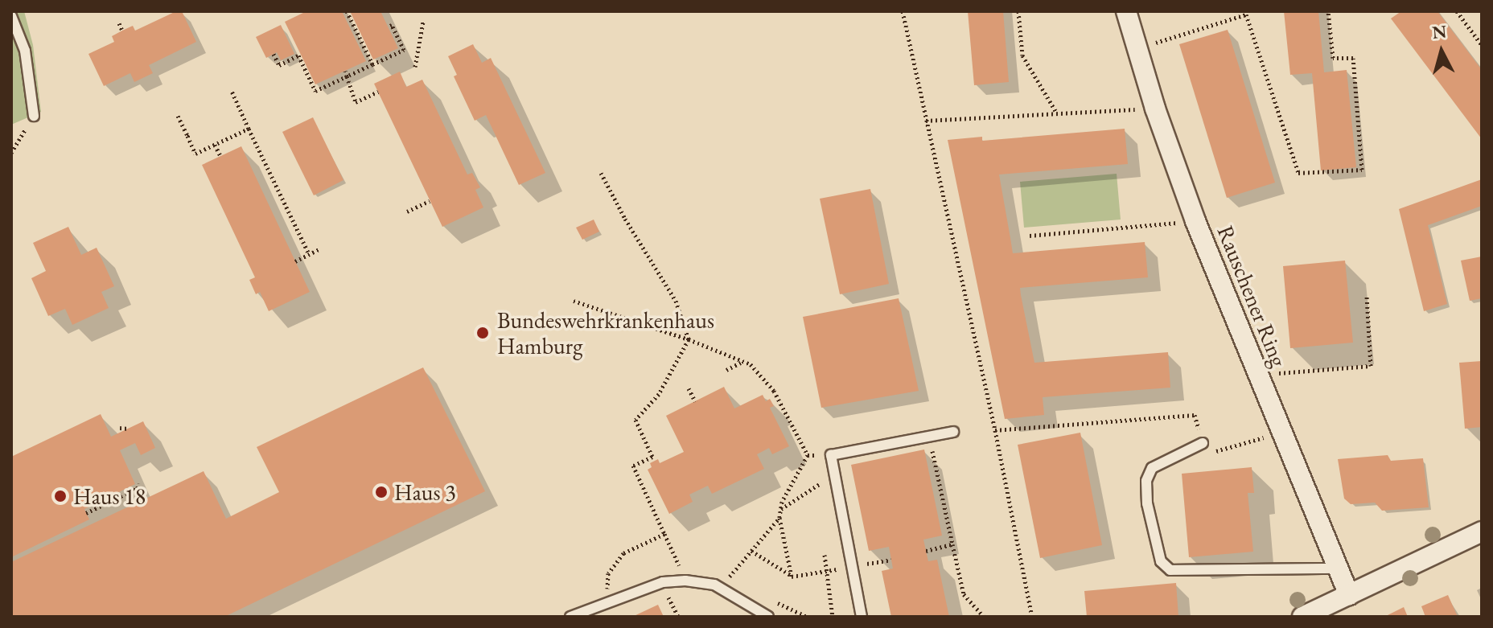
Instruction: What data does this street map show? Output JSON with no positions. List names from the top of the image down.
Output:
{
  "streets": {
    "street": ["Rauschener Ring"]
  },
  "places": ["Bundeswehrkrankenhaus Hamburg", "Haus 3", "Haus 18"],
  "north": "top"
}
